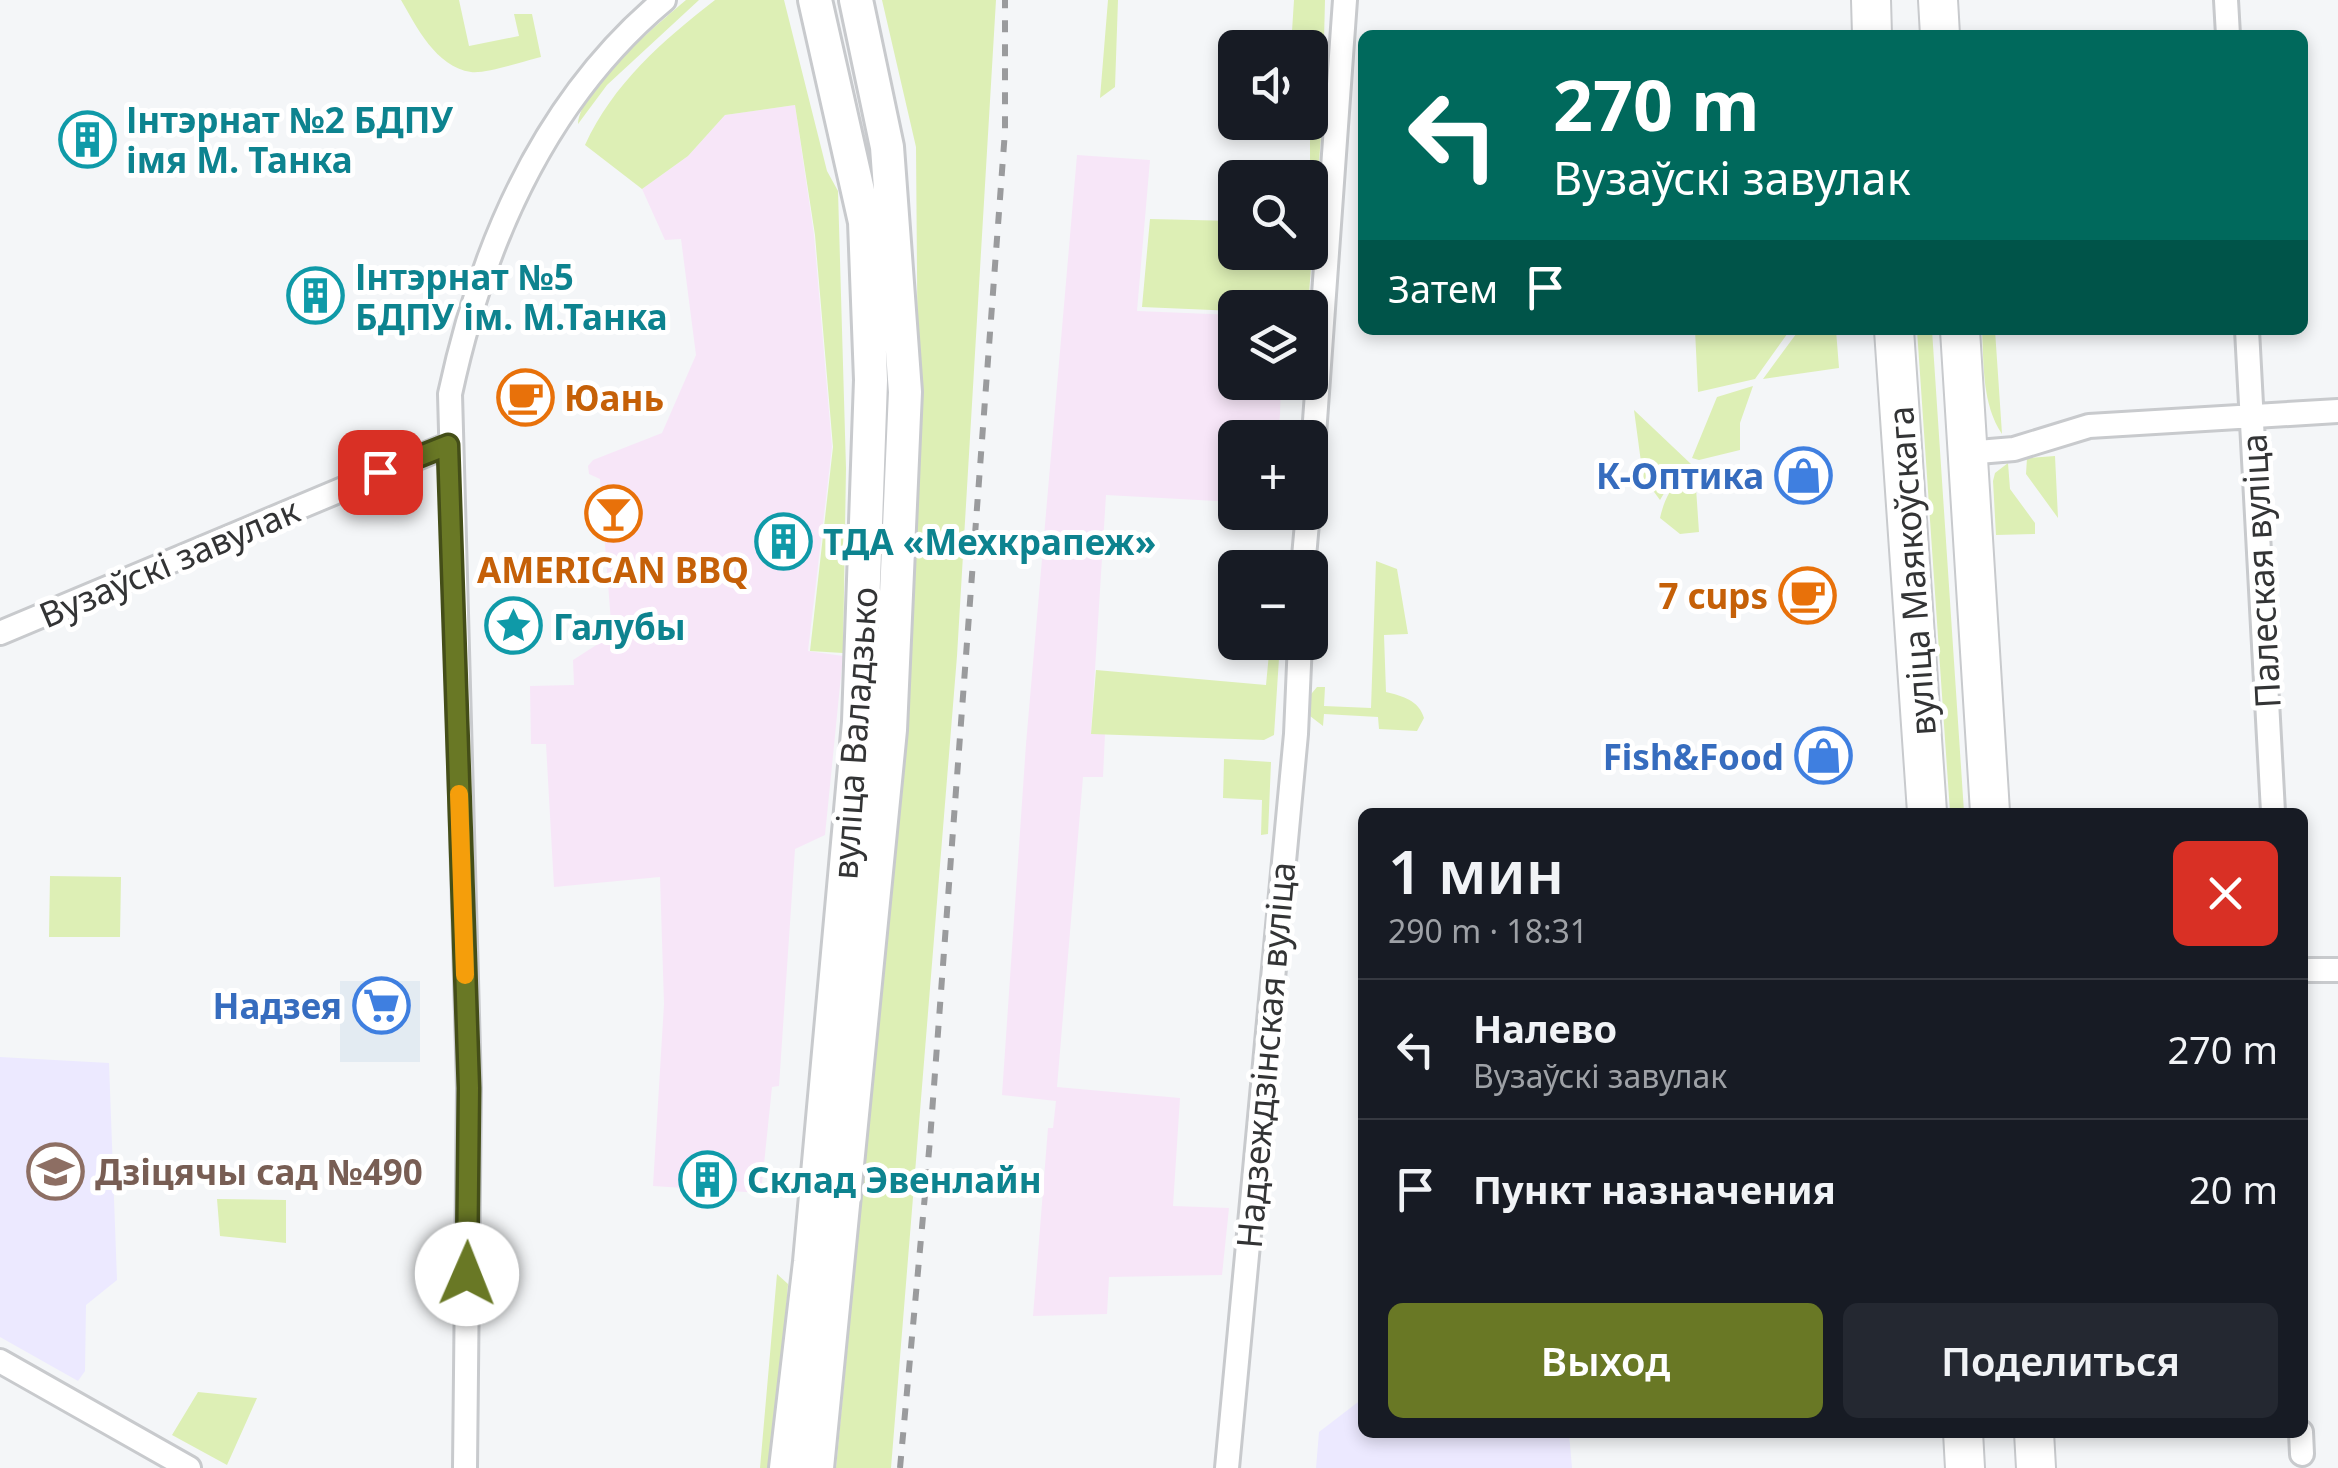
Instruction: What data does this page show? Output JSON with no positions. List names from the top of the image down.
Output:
{
  "streets": {
    "main road": ["вуліца Маякоўскага", "вуліца Валадзько"],
    "street": ["Вузаўскі завулак", "Палеская вуліца", "Надзеждзінская вуліца"]
  },
  "places": {
    "building": [
      "Інтэрнат №2 БДПУ імя М. Танка",
      "Інтэрнат №5 БДПУ ім. М.Танка",
      "ТДА «Мехкрапеж»",
      "Склад Эвенлайн"
    ],
    "cafe": ["Юань", "7 cups"],
    "shop": ["К-Оптика", "Fish&Food"],
    "bar": ["AMERICAN BBQ"],
    "place": ["Галубы"],
    "supermarket": ["Надзея"],
    "school or university": ["Дзіцячы сад №490"]
  },
  "page": {
    "map_buttons": ["+", "−"],
    "turn": ["270 m", "Вузаўскі завулак"],
    "then": "Затем",
    "heading": ["1 мин", "290 m · 18:31"],
    "list": [
      {
        "name": "Налево",
        "note": "Вузаўскі завулак",
        "value": "270 m"
      },
      {
        "name": "Пункт назначения",
        "value": "20 m"
      }
    ],
    "buttons": ["Выход", "Поделиться"]
  }
}
